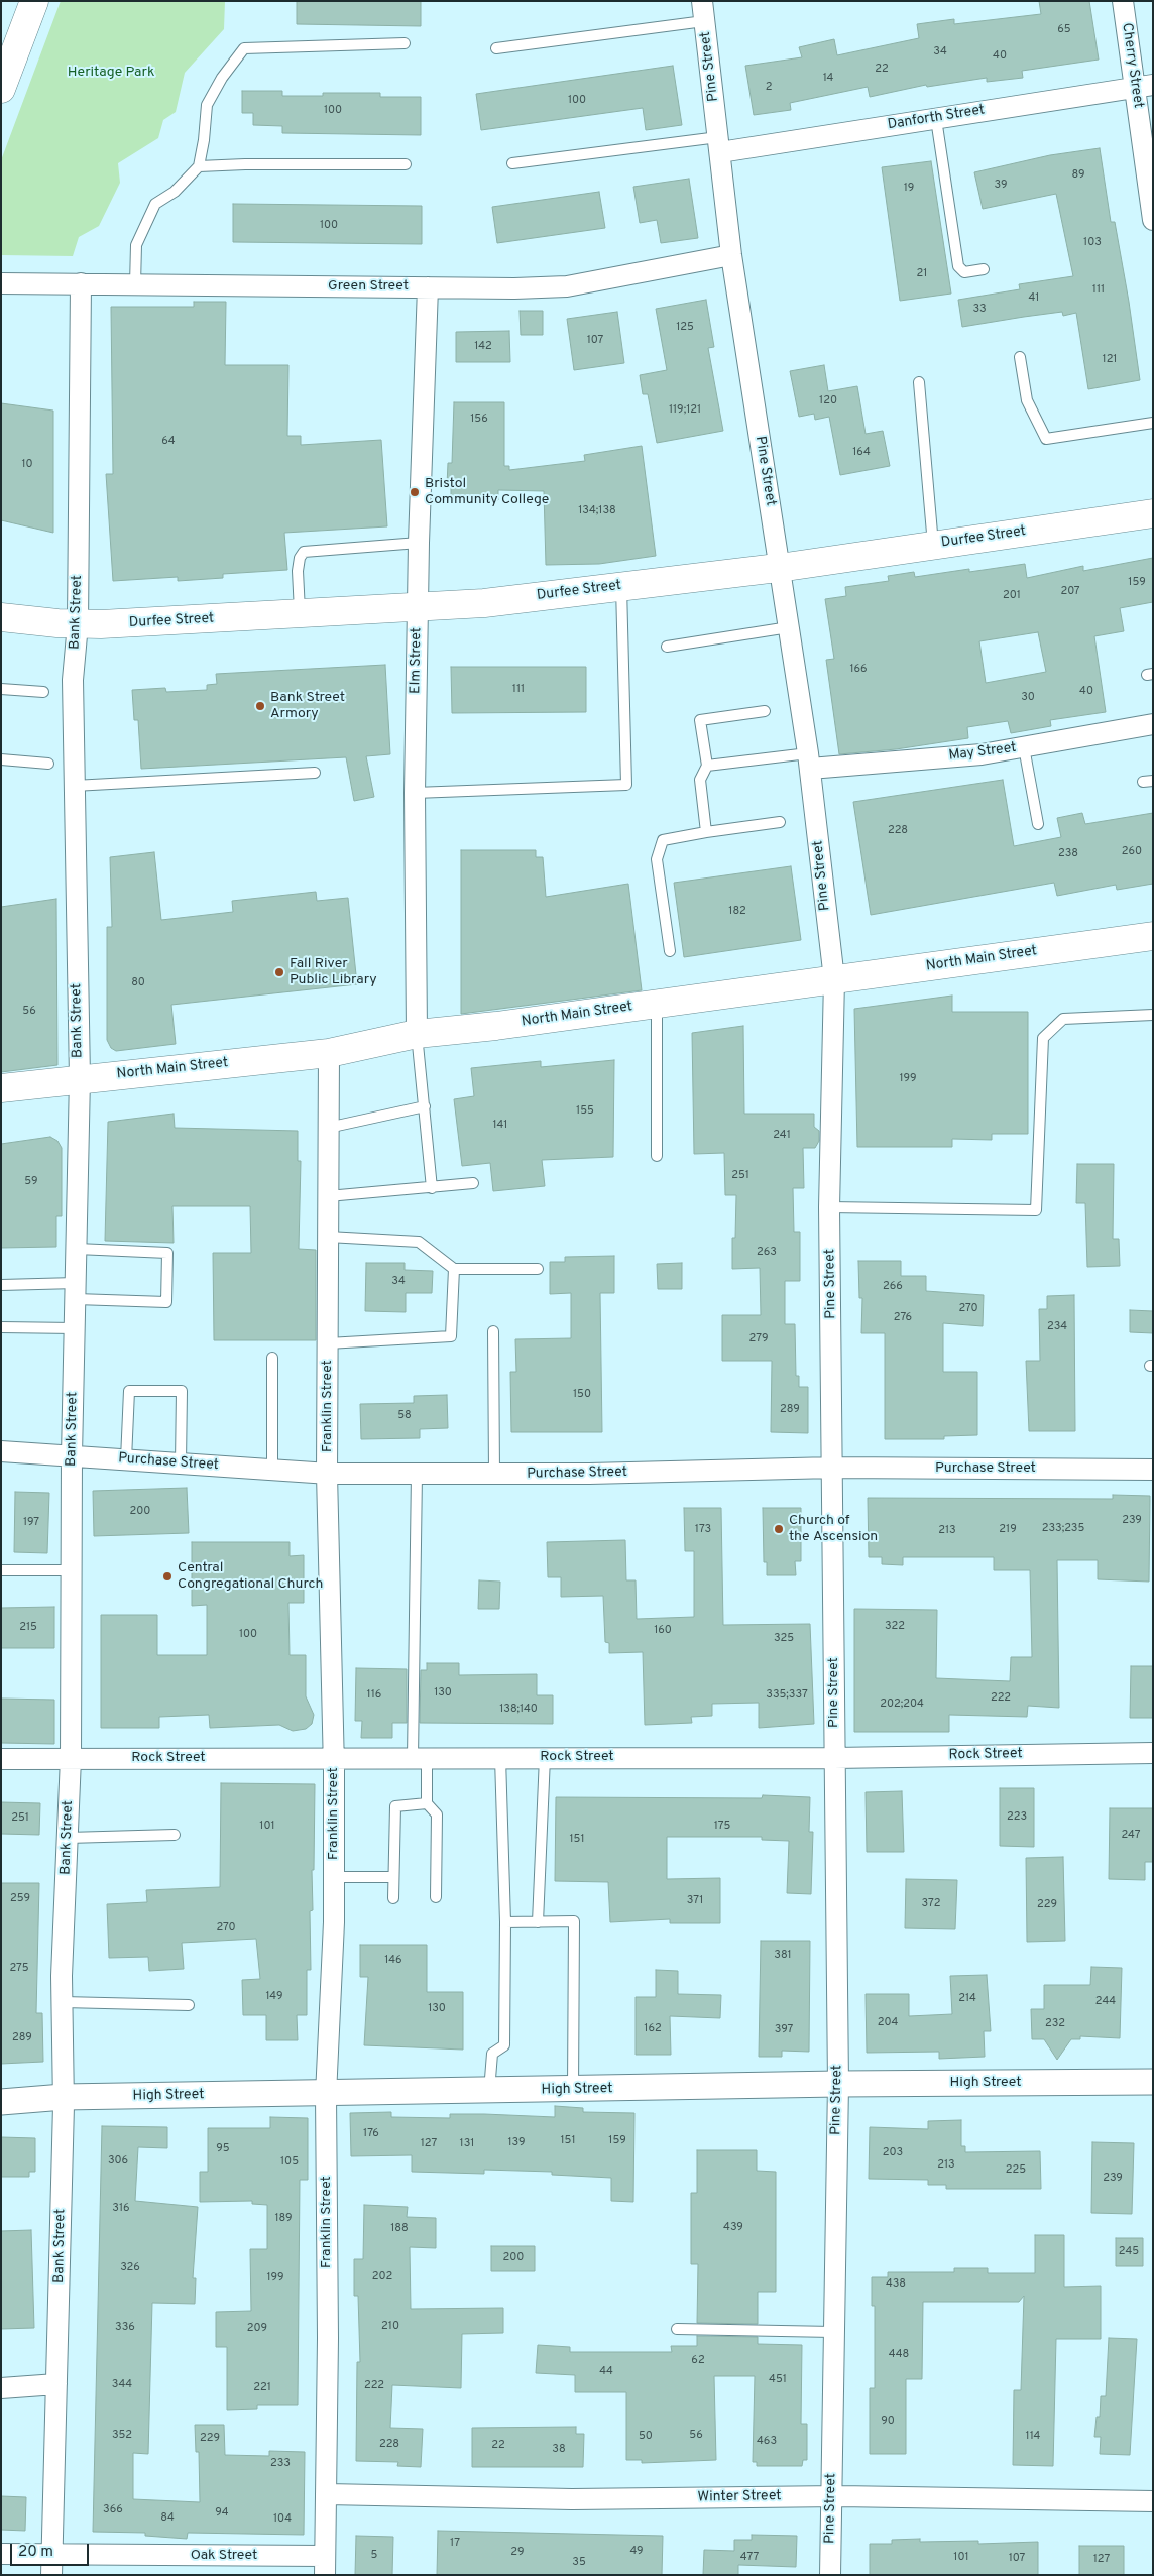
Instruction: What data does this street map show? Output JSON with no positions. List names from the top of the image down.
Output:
{
  "streets": {
    "main road": ["Durfee Street", "North Main Street"],
    "street": [
      "Cherry Street",
      "Pine Street",
      "Danforth Street",
      "Green Street",
      "Bank Street",
      "Elm Street",
      "May Street",
      "Franklin Street",
      "Purchase Street",
      "Rock Street",
      "High Street",
      "Winter Street",
      "Oak Street"
    ]
  },
  "crossings": [
    ["Cherry Street", "Danforth Street"],
    ["Pine Street", "Danforth Street"],
    ["Pine Street", "Green Street"],
    ["Pine Street", "Durfee Street"],
    ["Pine Street", "May Street"],
    ["Pine Street", "North Main Street"],
    ["Pine Street", "Purchase Street"],
    ["Pine Street", "Rock Street"],
    ["Pine Street", "High Street"],
    ["Pine Street", "Winter Street"],
    ["Green Street", "Bank Street"],
    ["Green Street", "Elm Street"],
    ["Durfee Street", "Bank Street"],
    ["Durfee Street", "Elm Street"],
    ["Bank Street", "North Main Street"],
    ["Bank Street", "Purchase Street"],
    ["Bank Street", "Rock Street"],
    ["Bank Street", "High Street"],
    ["Bank Street", "Oak Street"],
    ["Elm Street", "North Main Street"],
    ["North Main Street", "Franklin Street"],
    ["Franklin Street", "Purchase Street"],
    ["Franklin Street", "Rock Street"],
    ["Franklin Street", "High Street"],
    ["Franklin Street", "Winter Street"],
    ["Franklin Street", "Oak Street"]
  ],
  "parks": ["Heritage Park"],
  "places": [
    "Bristol Community College",
    "Bank Street Armory",
    "Fall River Public Library",
    "Church of the Ascension",
    "Central Congregational Church"
  ],
  "house_numbers": [
    "65",
    "34",
    "40",
    "22",
    "14",
    "2",
    "100",
    "100",
    "89",
    "39",
    "19",
    "100",
    "103",
    "21",
    "111",
    "41",
    "33",
    "125",
    "107",
    "142",
    "121",
    "120",
    "119;121",
    "156",
    "64",
    "164",
    "10",
    "134;138",
    "159",
    "207",
    "201",
    "166",
    "111",
    "40",
    "30",
    "228",
    "260",
    "238",
    "182",
    "80",
    "56",
    "199",
    "155",
    "141",
    "241",
    "251",
    "59",
    "263",
    "34",
    "266",
    "270",
    "276",
    "234",
    "279",
    "150",
    "289",
    "58",
    "200",
    "239",
    "197",
    "233;235",
    "173",
    "219",
    "213",
    "322",
    "215",
    "160",
    "100",
    "325",
    "130",
    "116",
    "335;337",
    "222",
    "202;204",
    "138;140",
    "223",
    "251",
    "101",
    "175",
    "247",
    "151",
    "259",
    "371",
    "372",
    "229",
    "270",
    "381",
    "146",
    "275",
    "149",
    "214",
    "244",
    "130",
    "204",
    "232",
    "162",
    "397",
    "289",
    "176",
    "151",
    "159",
    "139",
    "127",
    "131",
    "95",
    "203",
    "306",
    "105",
    "213",
    "225",
    "239",
    "316",
    "189",
    "439",
    "188",
    "245",
    "200",
    "326",
    "202",
    "199",
    "438",
    "210",
    "336",
    "209",
    "448",
    "62",
    "44",
    "451",
    "344",
    "222",
    "221",
    "90",
    "352",
    "56",
    "50",
    "114",
    "229",
    "463",
    "228",
    "22",
    "38",
    "233",
    "366",
    "94",
    "84",
    "104",
    "17",
    "49",
    "29",
    "5",
    "477",
    "101",
    "107",
    "127",
    "35"
  ],
  "scale_bar": "20 m"
}
